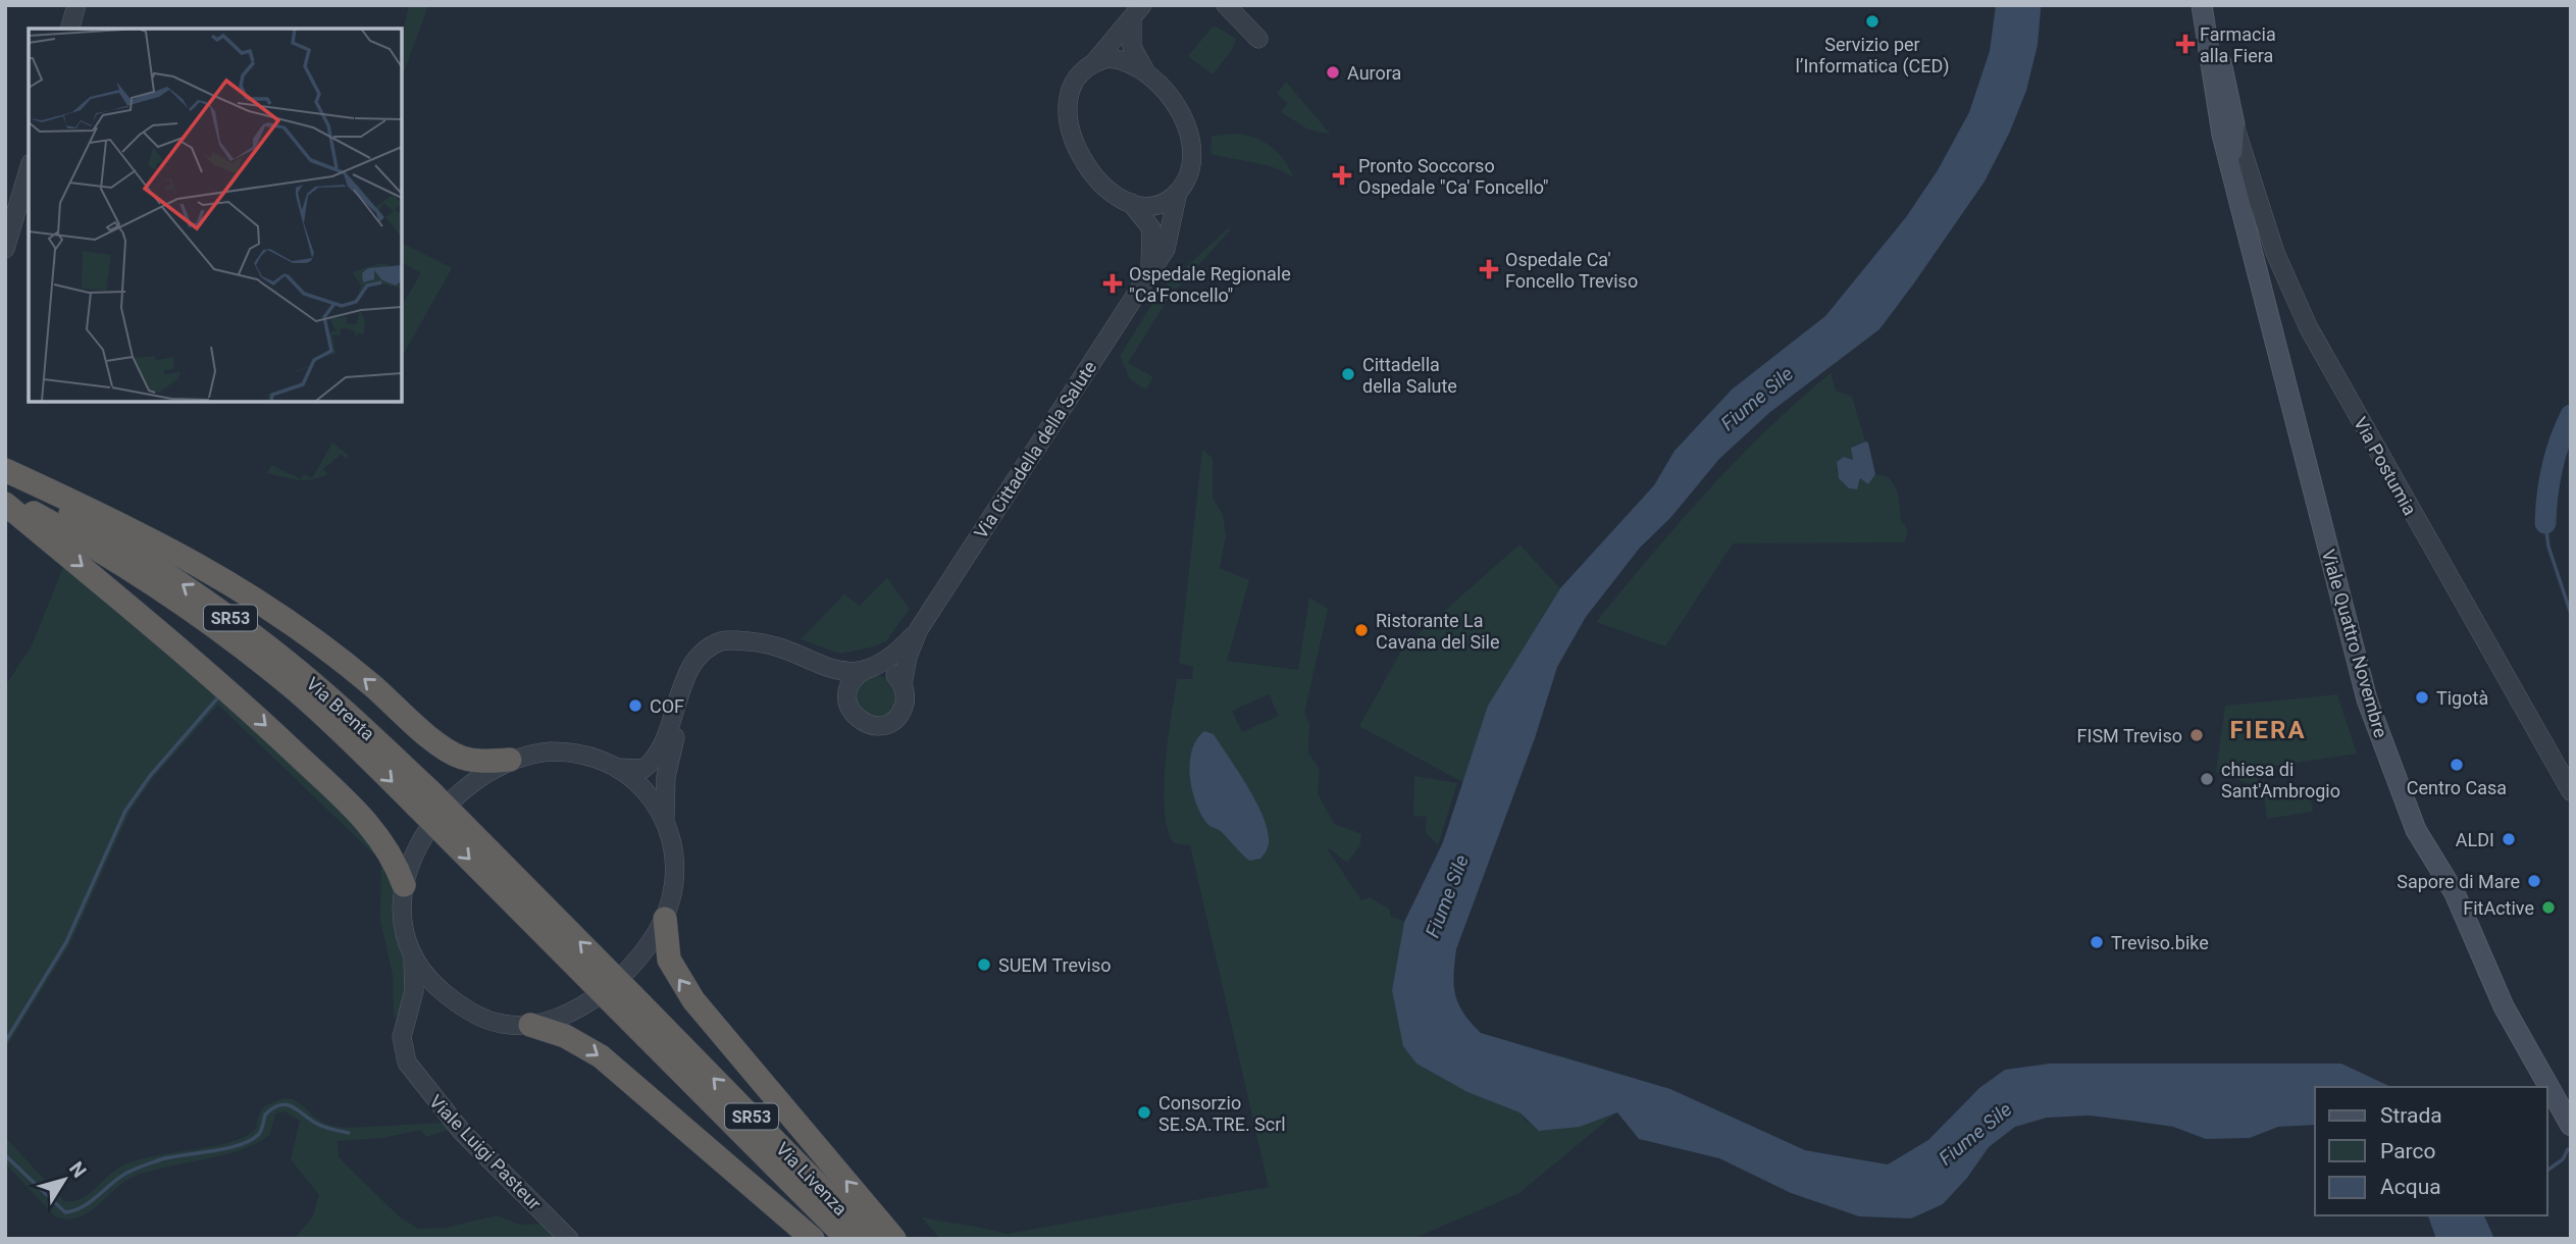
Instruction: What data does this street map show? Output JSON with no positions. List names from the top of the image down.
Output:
{
  "streets": {
    "highway": ["SR53", "Via Brenta", "Via Livenza"],
    "main road": ["Viale Quattro Novembre"],
    "street": ["Via Cittadella della Salute", "Via Postumia", "Viale Luigi Pasteur"]
  },
  "crossings": [
    ["Via Brenta", "Via Livenza"]
  ],
  "districts": ["FIERA"],
  "water": ["Fiume Sile"],
  "places": {
    "other": [
      "Servizio per l’Informatica (CED)",
      "Aurora",
      "Cittadella della Salute",
      "Ristorante La Cavana del Sile",
      "Tigotà",
      "COF",
      "FISM Treviso",
      "Centro Casa",
      "chiesa di Sant'Ambrogio",
      "ALDI",
      "Sapore di Mare",
      "FitActive",
      "Treviso.bike",
      "SUEM Treviso",
      "Consorzio SE.SA.TRE. Scrl"
    ],
    "health": [
      "Farmacia alla Fiera",
      "Pronto Soccorso Ospedale \"Ca' Foncello\"",
      "Ospedale Ca' Foncello Treviso",
      "Ospedale Regionale \"Ca'Foncello\""
    ]
  },
  "legend": ["Strada", "Parco", "Acqua"],
  "north": "top right"
}
